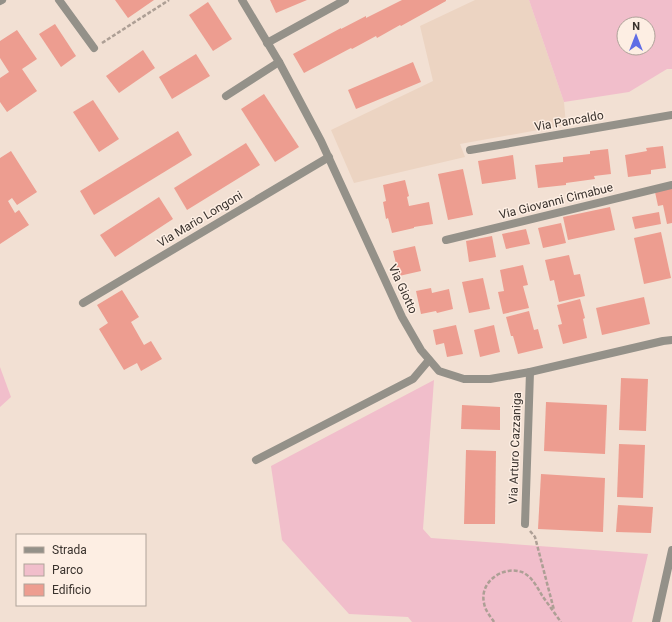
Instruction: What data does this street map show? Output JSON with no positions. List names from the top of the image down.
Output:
{
  "streets": {
    "street": [
      "Via Pancaldo",
      "Via Giovanni Cimabue",
      "Via Mario Longoni",
      "Via Giotto",
      "Via Arturo Cazzaniga"
    ]
  },
  "crossings": [
    ["Via Mario Longoni", "Via Giotto"],
    ["Via Giotto", "Via Arturo Cazzaniga"]
  ],
  "legend": ["Strada", "Parco", "Edificio"],
  "north": "top"
}
